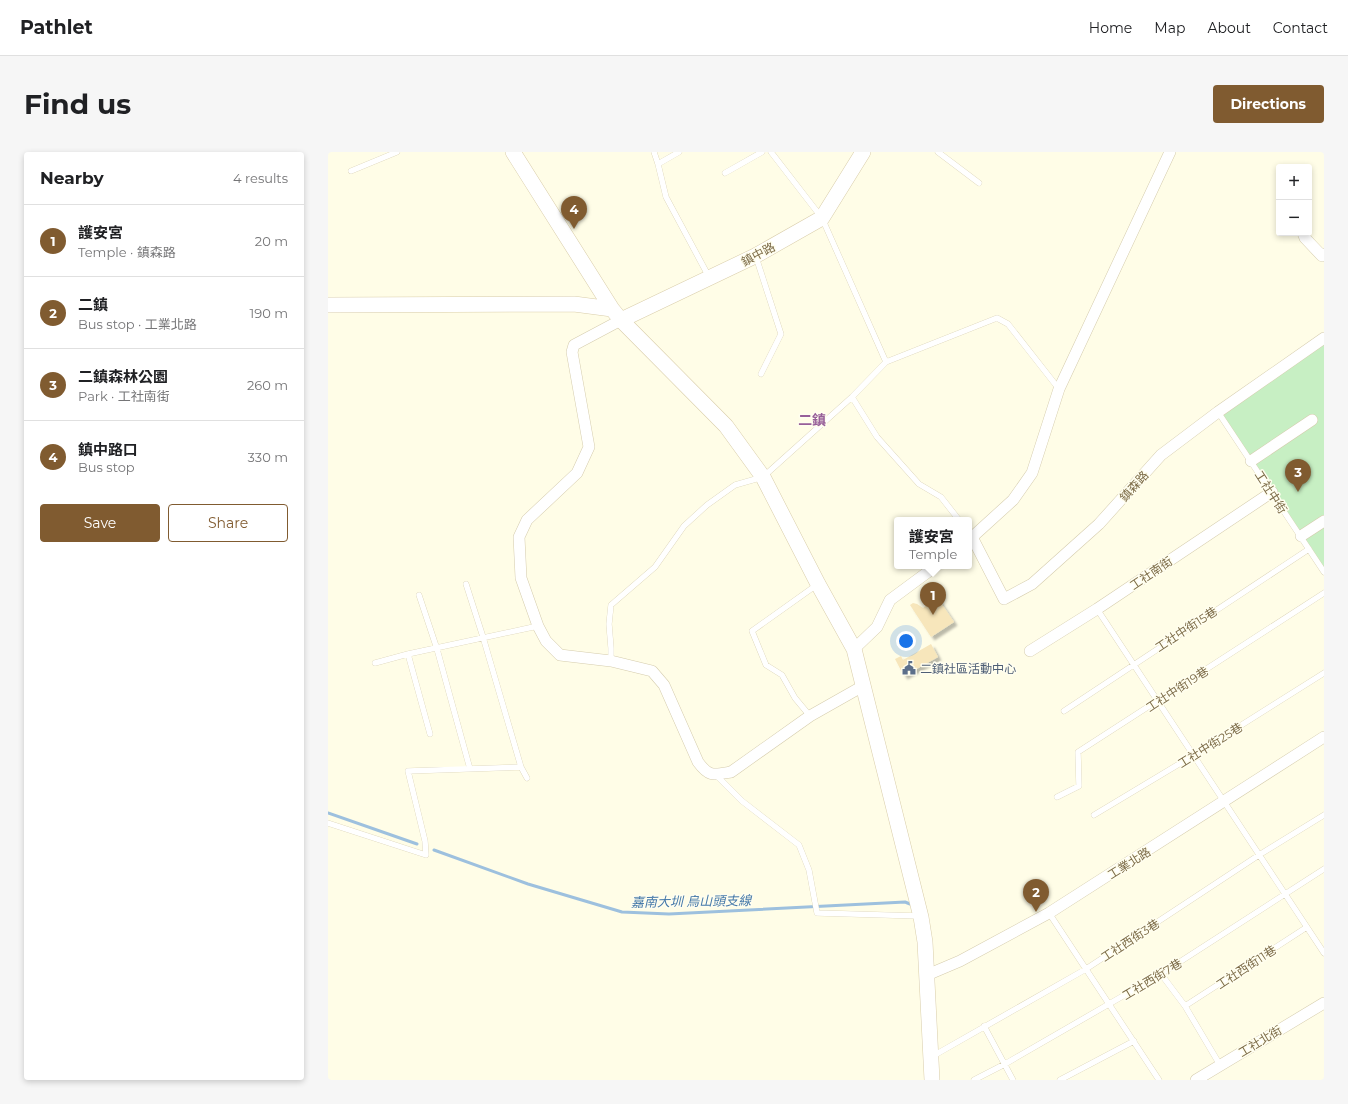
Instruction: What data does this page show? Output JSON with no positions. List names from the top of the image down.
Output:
{
  "streets": {
    "street": [
      "鎮中路",
      "鎮森路",
      "工社南街",
      "工業北路",
      "工社北街"
    ],
    "lane": [
      "工社中街",
      "工社中街15巷",
      "工社中街19巷",
      "工社中街25巷",
      "工社西街3巷",
      "工社西街11巷",
      "工社西街7巷"
    ]
  },
  "crossings": [
    ["鎮森路", "工社中街"],
    ["工社中街", "工社南街"],
    ["工社中街", "工社中街15巷"]
  ],
  "districts": ["二鎮"],
  "water": ["嘉南大圳 烏山頭支線"],
  "places": {
    "public building": ["二鎮社區活動中心"]
  },
  "page": {
    "header": "Pathlet",
    "nav": [
      "Home",
      "Map",
      "About",
      "Contact"
    ],
    "buttons": [
      "Directions",
      ["Save", "Share"]
    ],
    "title": "Find us",
    "heading": ["Nearby", "4 results"],
    "map_buttons": ["+", "−"],
    "pins": [
      "4",
      "3",
      "1",
      "2"
    ],
    "list": [
      {
        "mark": "1",
        "name": "護安宮",
        "note": "Temple · 鎮森路",
        "value": "20 m"
      },
      {
        "mark": "2",
        "name": "二鎮",
        "note": "Bus stop · 工業北路",
        "value": "190 m"
      },
      {
        "mark": "3",
        "name": "二鎮森林公園",
        "note": "Park · 工社南街",
        "value": "260 m"
      },
      {
        "mark": "4",
        "name": "鎮中路口",
        "note": "Bus stop",
        "value": "330 m"
      }
    ],
    "popup": ["護安宮", "Temple"]
  }
}
